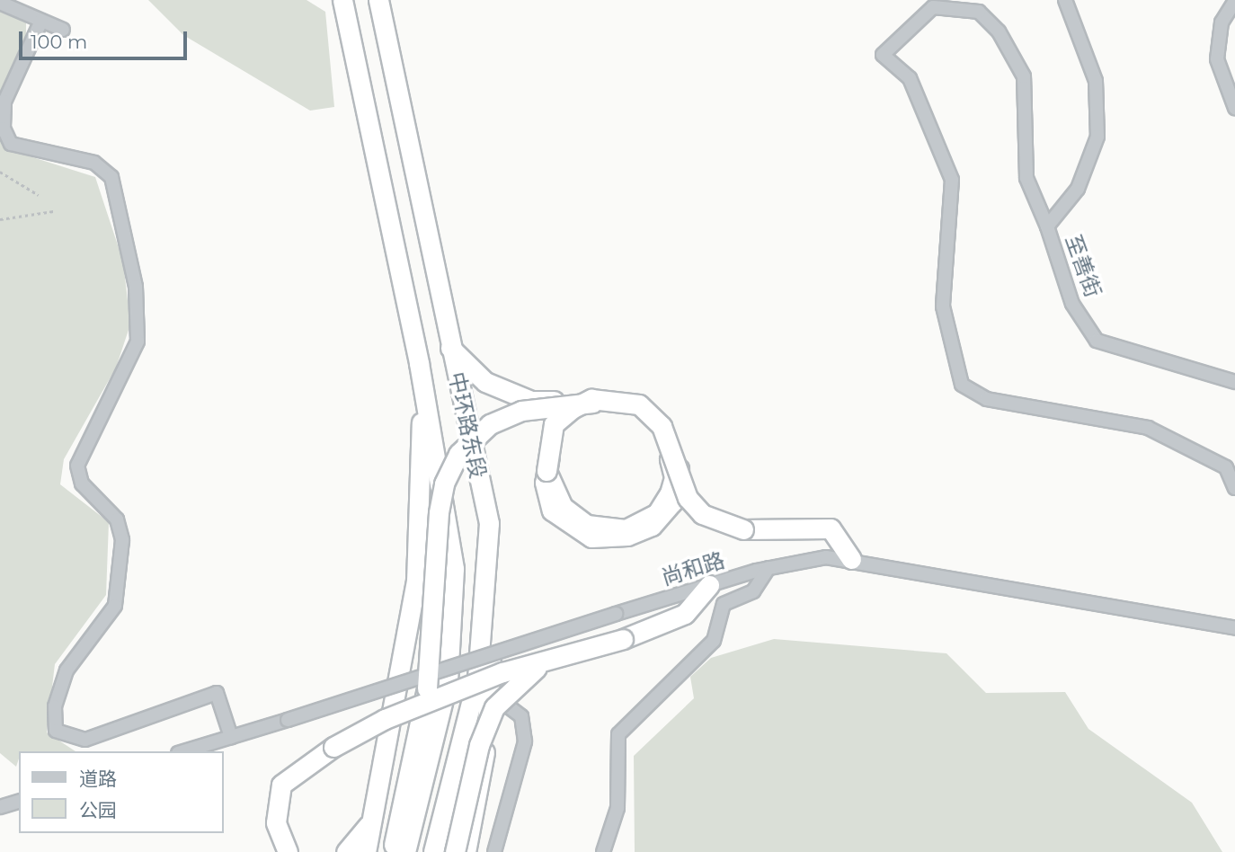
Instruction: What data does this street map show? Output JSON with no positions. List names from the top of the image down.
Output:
{
  "streets": {
    "highway": ["中环路东段"],
    "street": ["至善街", "尚和路"]
  },
  "legend": ["道路", "公园"],
  "scale_bar": "100 m"
}
